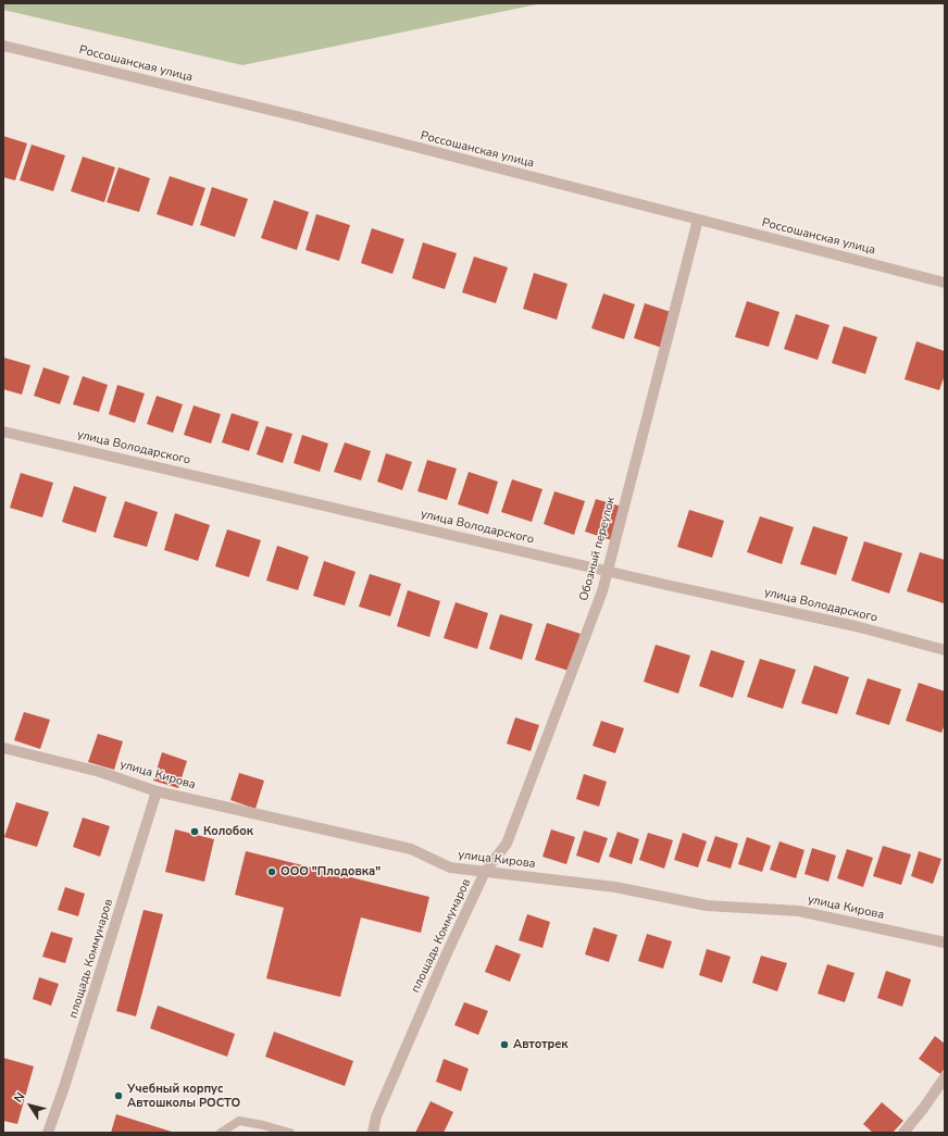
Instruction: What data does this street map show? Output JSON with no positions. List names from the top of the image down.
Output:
{
  "streets": {
    "street": [
      "Россошанская улица",
      "улица Володарского",
      "Обозный переулок",
      "улица Кирова",
      "площадь Коммунаров"
    ]
  },
  "crossings": [
    ["Россошанская улица", "Обозный переулок"],
    ["улица Володарского", "Обозный переулок"],
    ["Обозный переулок", "улица Кирова"],
    ["Обозный переулок", "площадь Коммунаров"],
    ["улица Кирова", "площадь Коммунаров"]
  ],
  "places": [
    "Колобок",
    "ООО \"Плодовка\"",
    "Автотрек",
    "Учебный корпус Автошколы РОСТО"
  ],
  "north": "top left"
}
